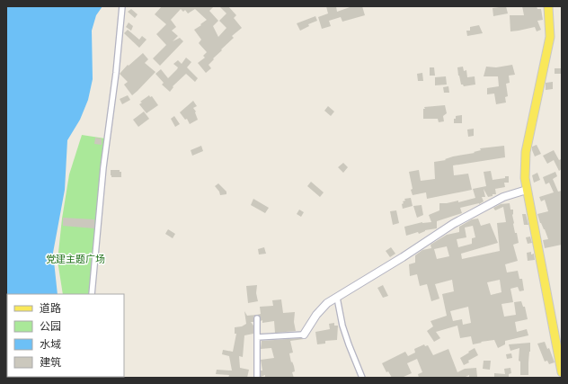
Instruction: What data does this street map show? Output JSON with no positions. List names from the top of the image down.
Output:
{
  "parks": ["党建主题广场"],
  "legend": [
    "道路",
    "公园",
    "水域",
    "建筑"
  ]
}
